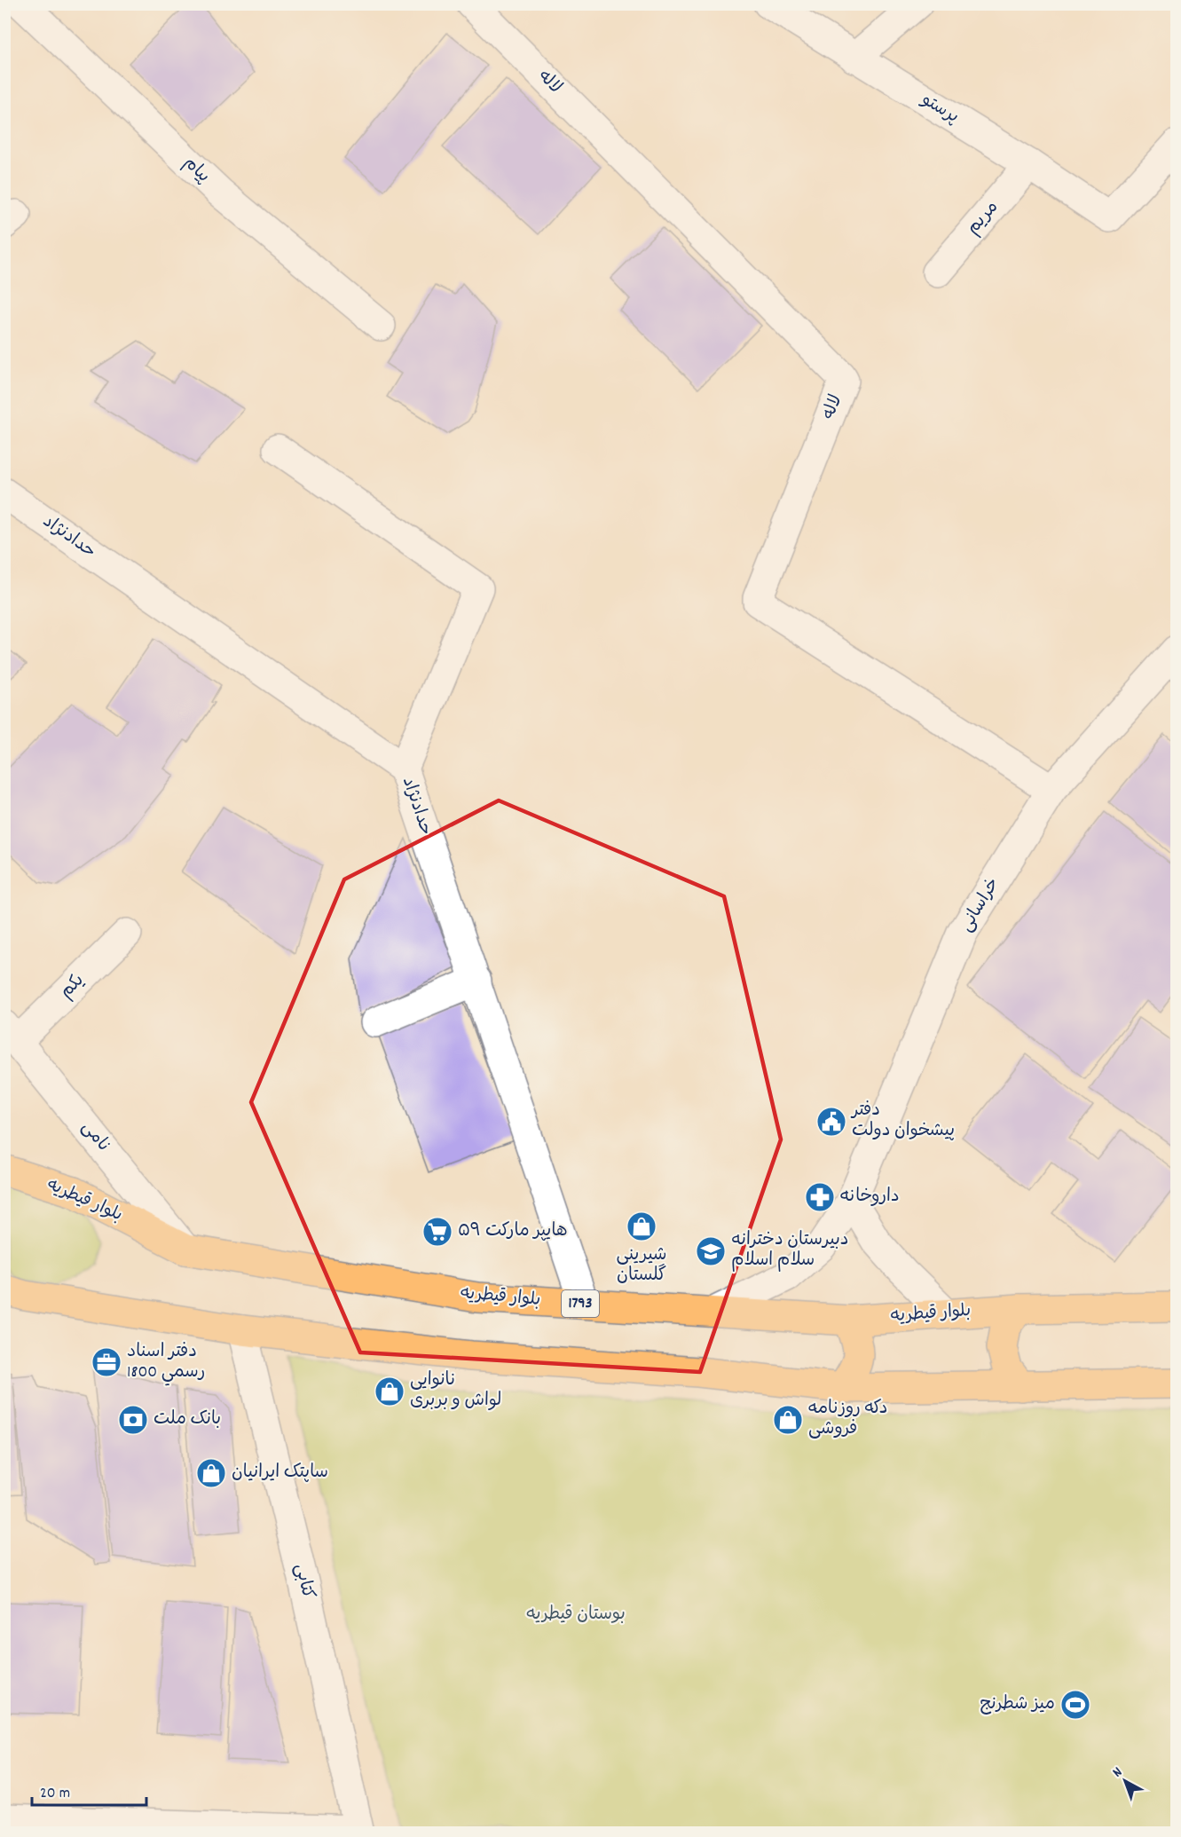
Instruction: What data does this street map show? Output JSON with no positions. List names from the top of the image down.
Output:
{
  "streets": {
    "main road": ["بلوار قیطریه", "1793"],
    "street": [
      "لاله",
      "پرستو",
      "پیام",
      "مریم",
      "حدادنژاد",
      "خراسانی",
      "یکم",
      "نامی",
      "کتابی"
    ]
  },
  "crossings": [
    ["لاله", "خراسانی"],
    ["پرستو", "مریم"],
    ["حدادنژاد", "بلوار قیطریه"],
    ["خراسانی", "بلوار قیطریه"],
    ["یکم", "نامی"],
    ["نامی", "بلوار قیطریه"]
  ],
  "parks": ["بوستان قیطریه"],
  "places": {
    "public building": ["دفتر پیشخوان دولت"],
    "pharmacy": ["داروخانه"],
    "shop": [
      "شیرینی گلستان",
      "نانوایی لواش و بربری",
      "دکه روزنامه فروشی",
      "ساپتک ایرانیان"
    ],
    "supermarket": ["هایپر مارکت ۵۹"],
    "school or university": ["دبیرستان دخترانه سلام اسلام"],
    "office": ["دفتر اسناد رسمي 1800"],
    "bank": ["بانک ملت"],
    "sports": ["میز شطرنج"]
  },
  "scale_bar": "20 m",
  "north": "top left"
}
